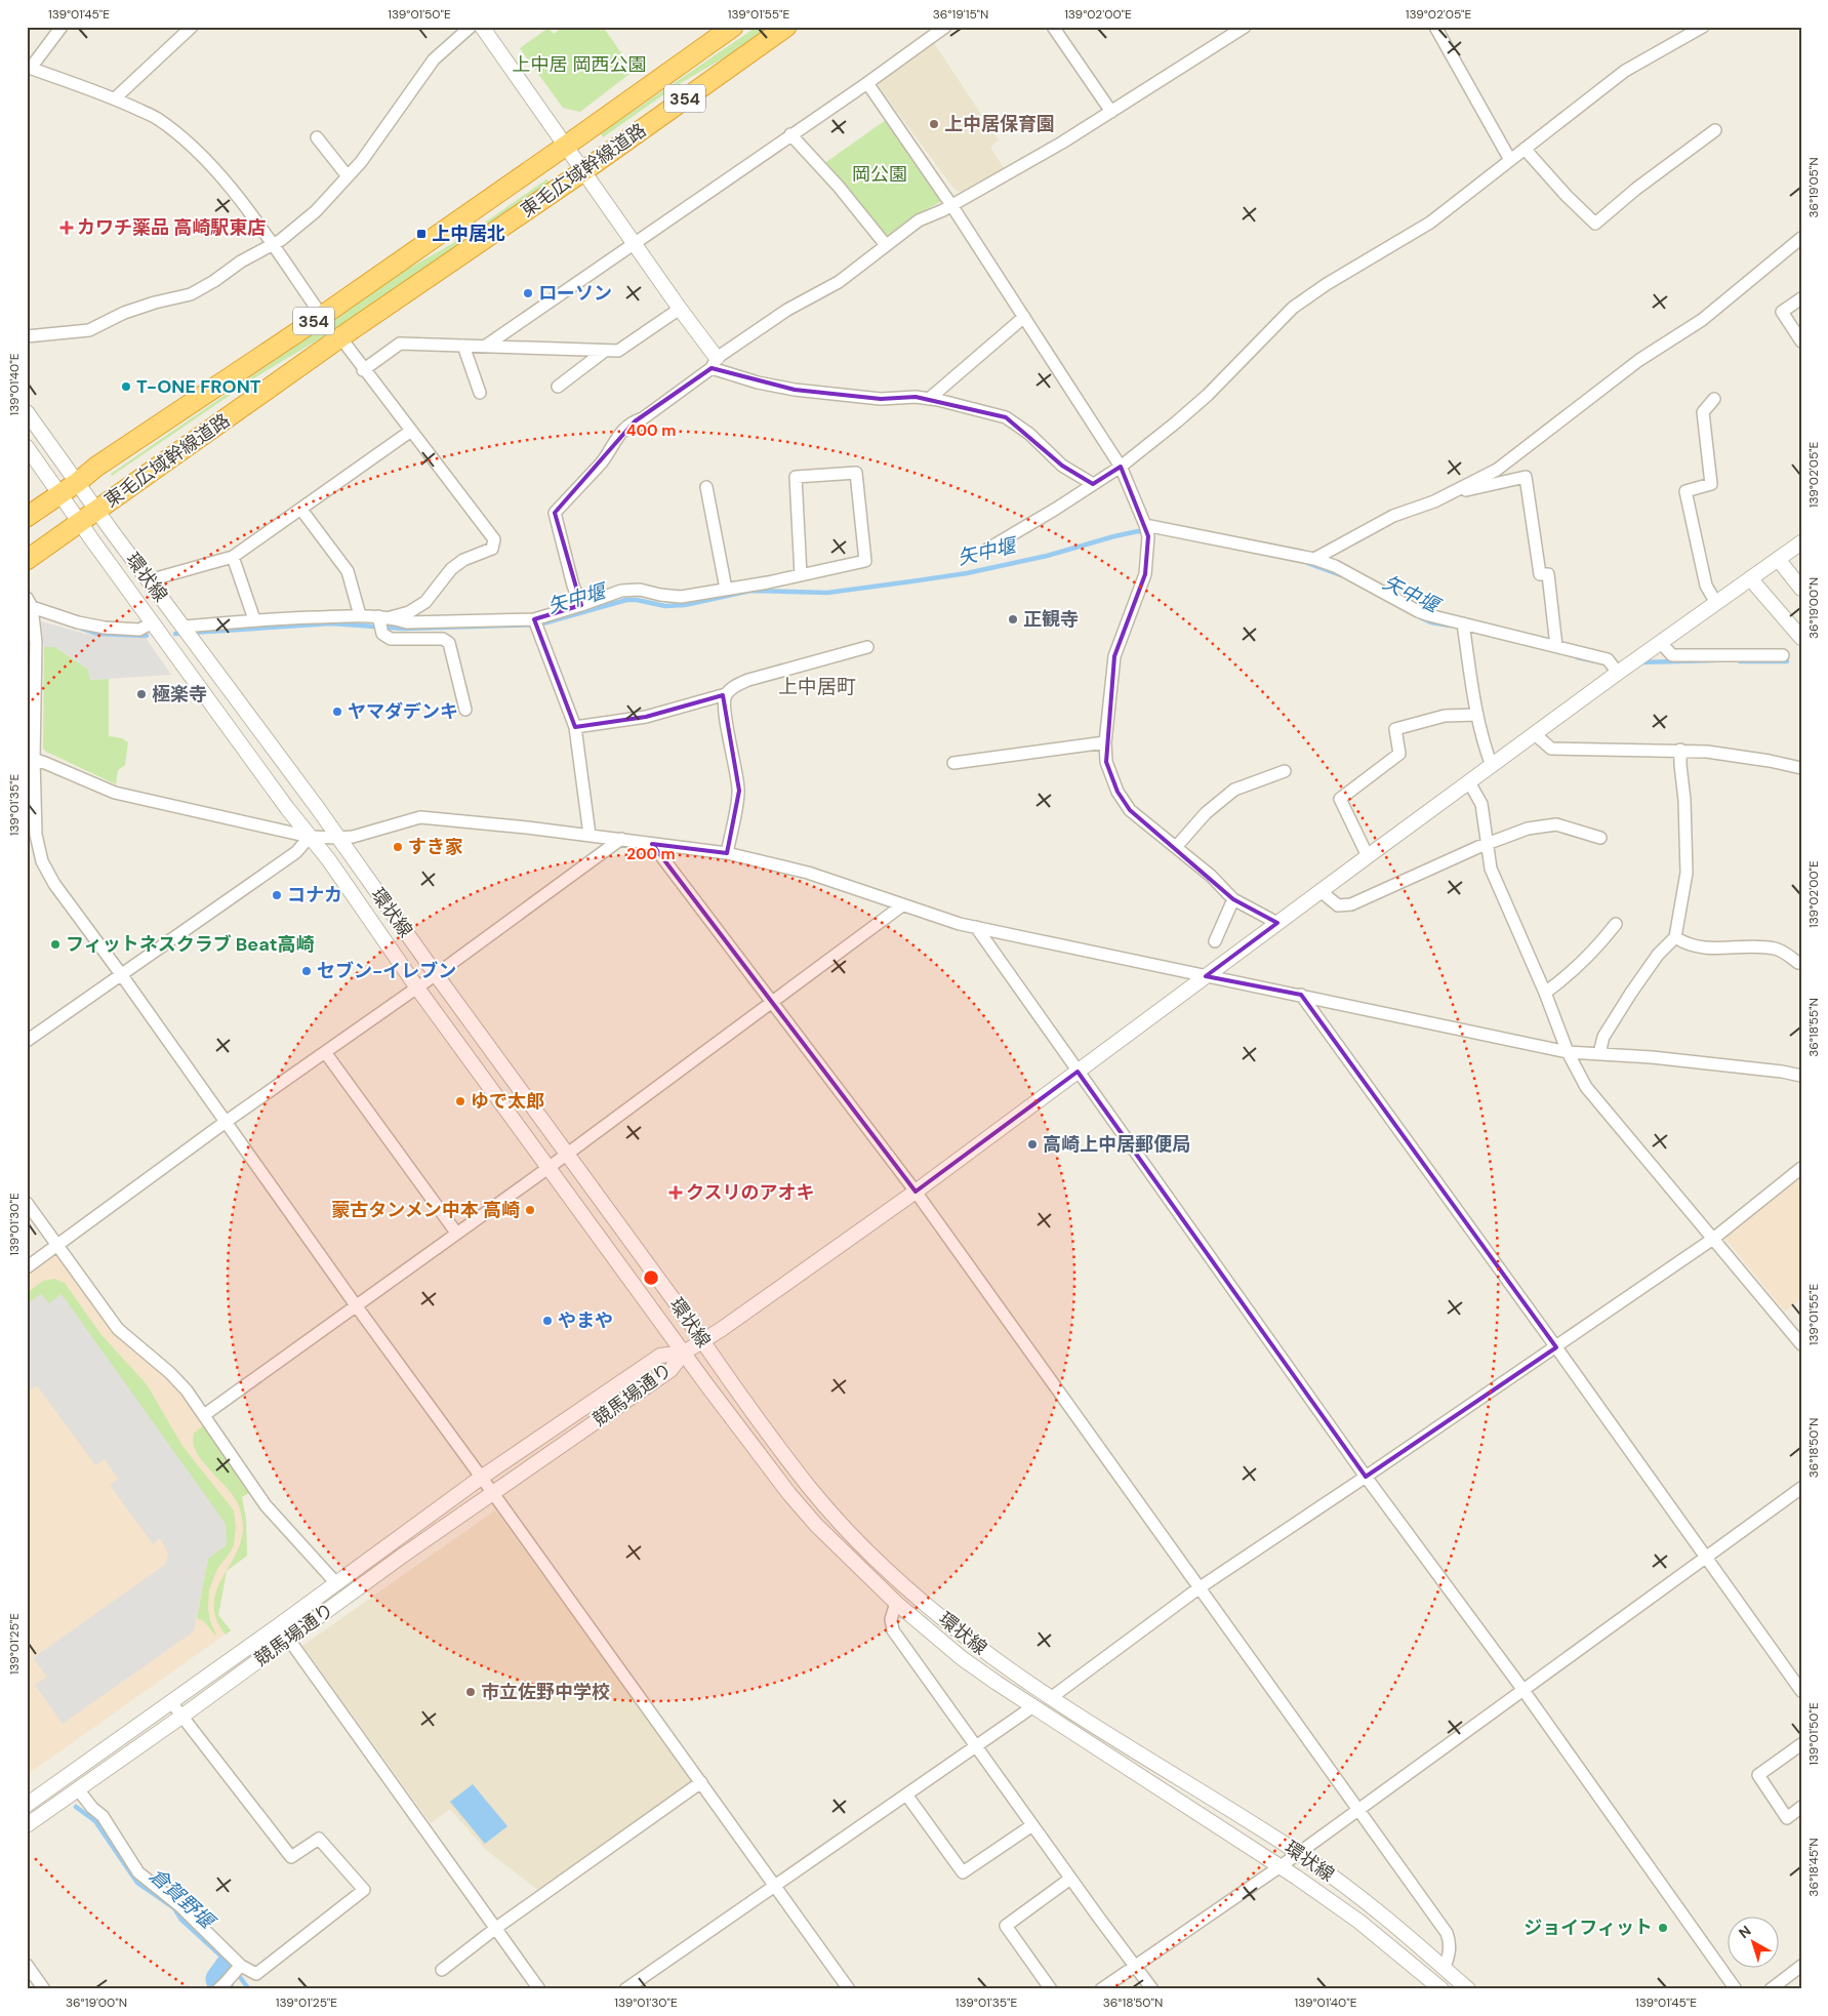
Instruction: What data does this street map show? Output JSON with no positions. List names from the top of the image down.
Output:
{
  "streets": {
    "highway": ["354", "東毛広域幹線道路"],
    "street": ["環状線", "競馬場通り"]
  },
  "crossings": [
    ["東毛広域幹線道路", "環状線"],
    ["環状線", "競馬場通り"]
  ],
  "districts": ["上中居町"],
  "water": ["矢中堰", "倉賀野堰"],
  "parks": ["上中居 岡西公園", "岡公園"],
  "places": {
    "other": [
      "上中居保育園",
      "ローソン",
      "T-ONE FRONT",
      "正観寺",
      "極楽寺",
      "ヤマダデンキ",
      "すき家",
      "コナカ",
      "フィットネスクラブ Beat高崎",
      "セブン-イレブン",
      "ゆで太郎",
      "高崎上中居郵便局",
      "蒙古タンメン中本 高崎",
      "やまや",
      "市立佐野中学校",
      "ジョイフィット"
    ],
    "health": ["カワチ薬品 高崎駅東店", "クスリのアオキ"],
    "transit": ["上中居北"]
  },
  "north": "top left",
  "coordinates": [
    "139°01'45\"E",
    "139°01'50\"E",
    "139°01'55\"E",
    "36°19'15\"N",
    "139°02'00\"E",
    "139°02'05\"E",
    "36°19'05\"N",
    "139°01'40\"E",
    "36°19'00\"N",
    "139°01'35\"E",
    "36°18'55\"N",
    "139°01'30\"E",
    "36°18'50\"N",
    "139°01'25\"E",
    "36°18'45\"N"
  ],
  "rings": ["400 m", "200 m"]
}
